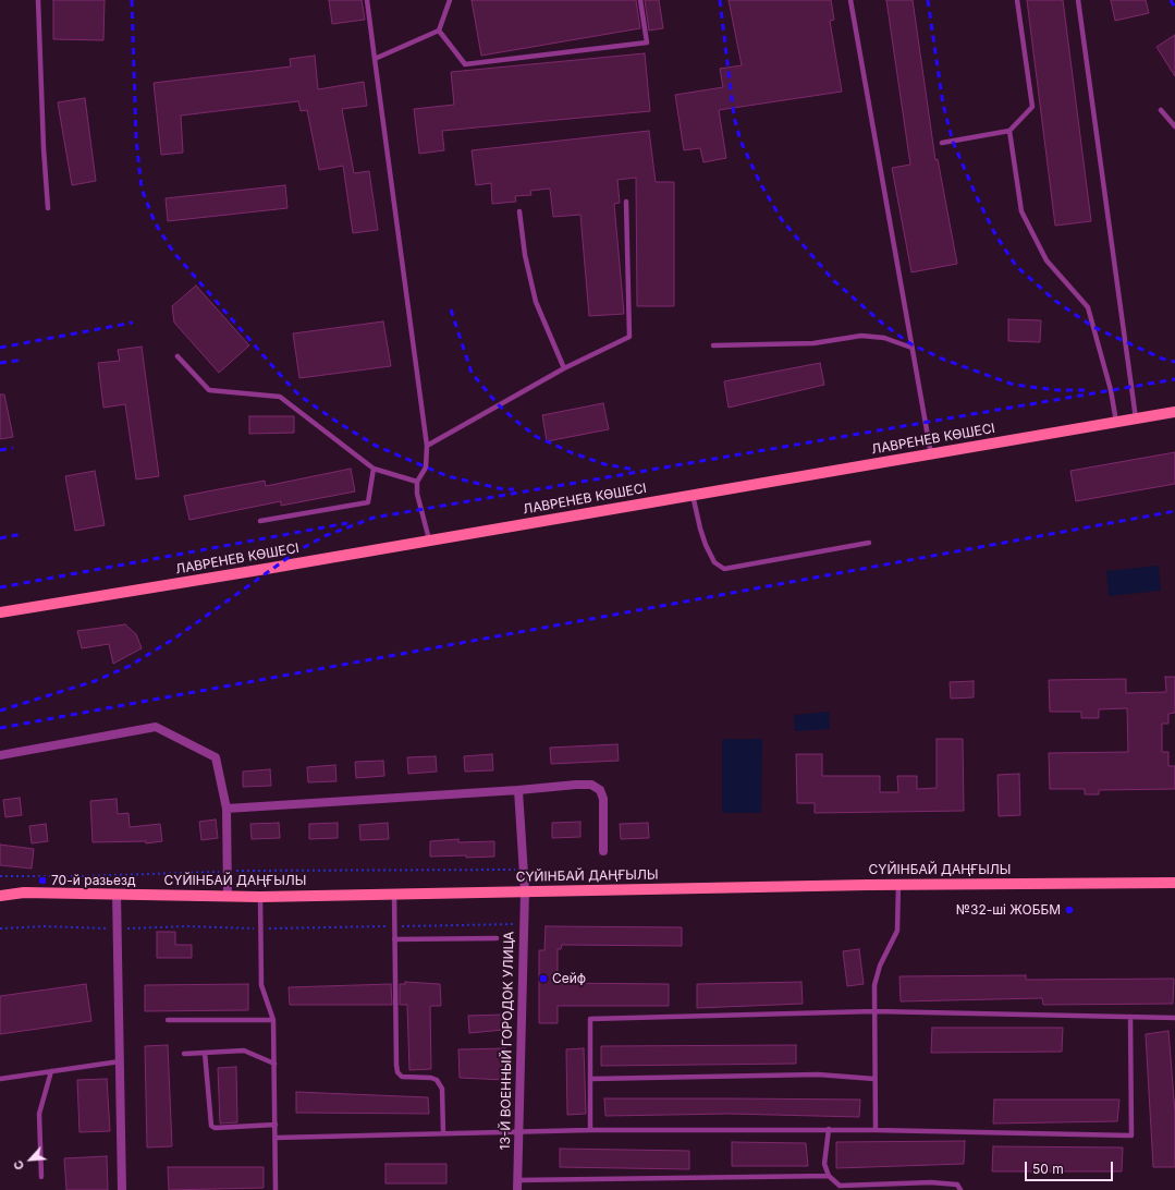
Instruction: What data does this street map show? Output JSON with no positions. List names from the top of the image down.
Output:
{
  "streets": {
    "main road": ["ЛАВРЕНЕВ КӨШЕСІ", "СҮЙІНБАЙ ДАҢҒЫЛЫ"],
    "street": ["13-Й ВОЕННЫЙ ГОРОДОК УЛИЦА"]
  },
  "crossings": [
    ["СҮЙІНБАЙ ДАҢҒЫЛЫ", "13-Й ВОЕННЫЙ ГОРОДОК УЛИЦА"]
  ],
  "places": ["70-й разьезд", "№32-ші ЖОББМ", "Сейф"],
  "scale_bar": "50 m",
  "north": "bottom left"
}
